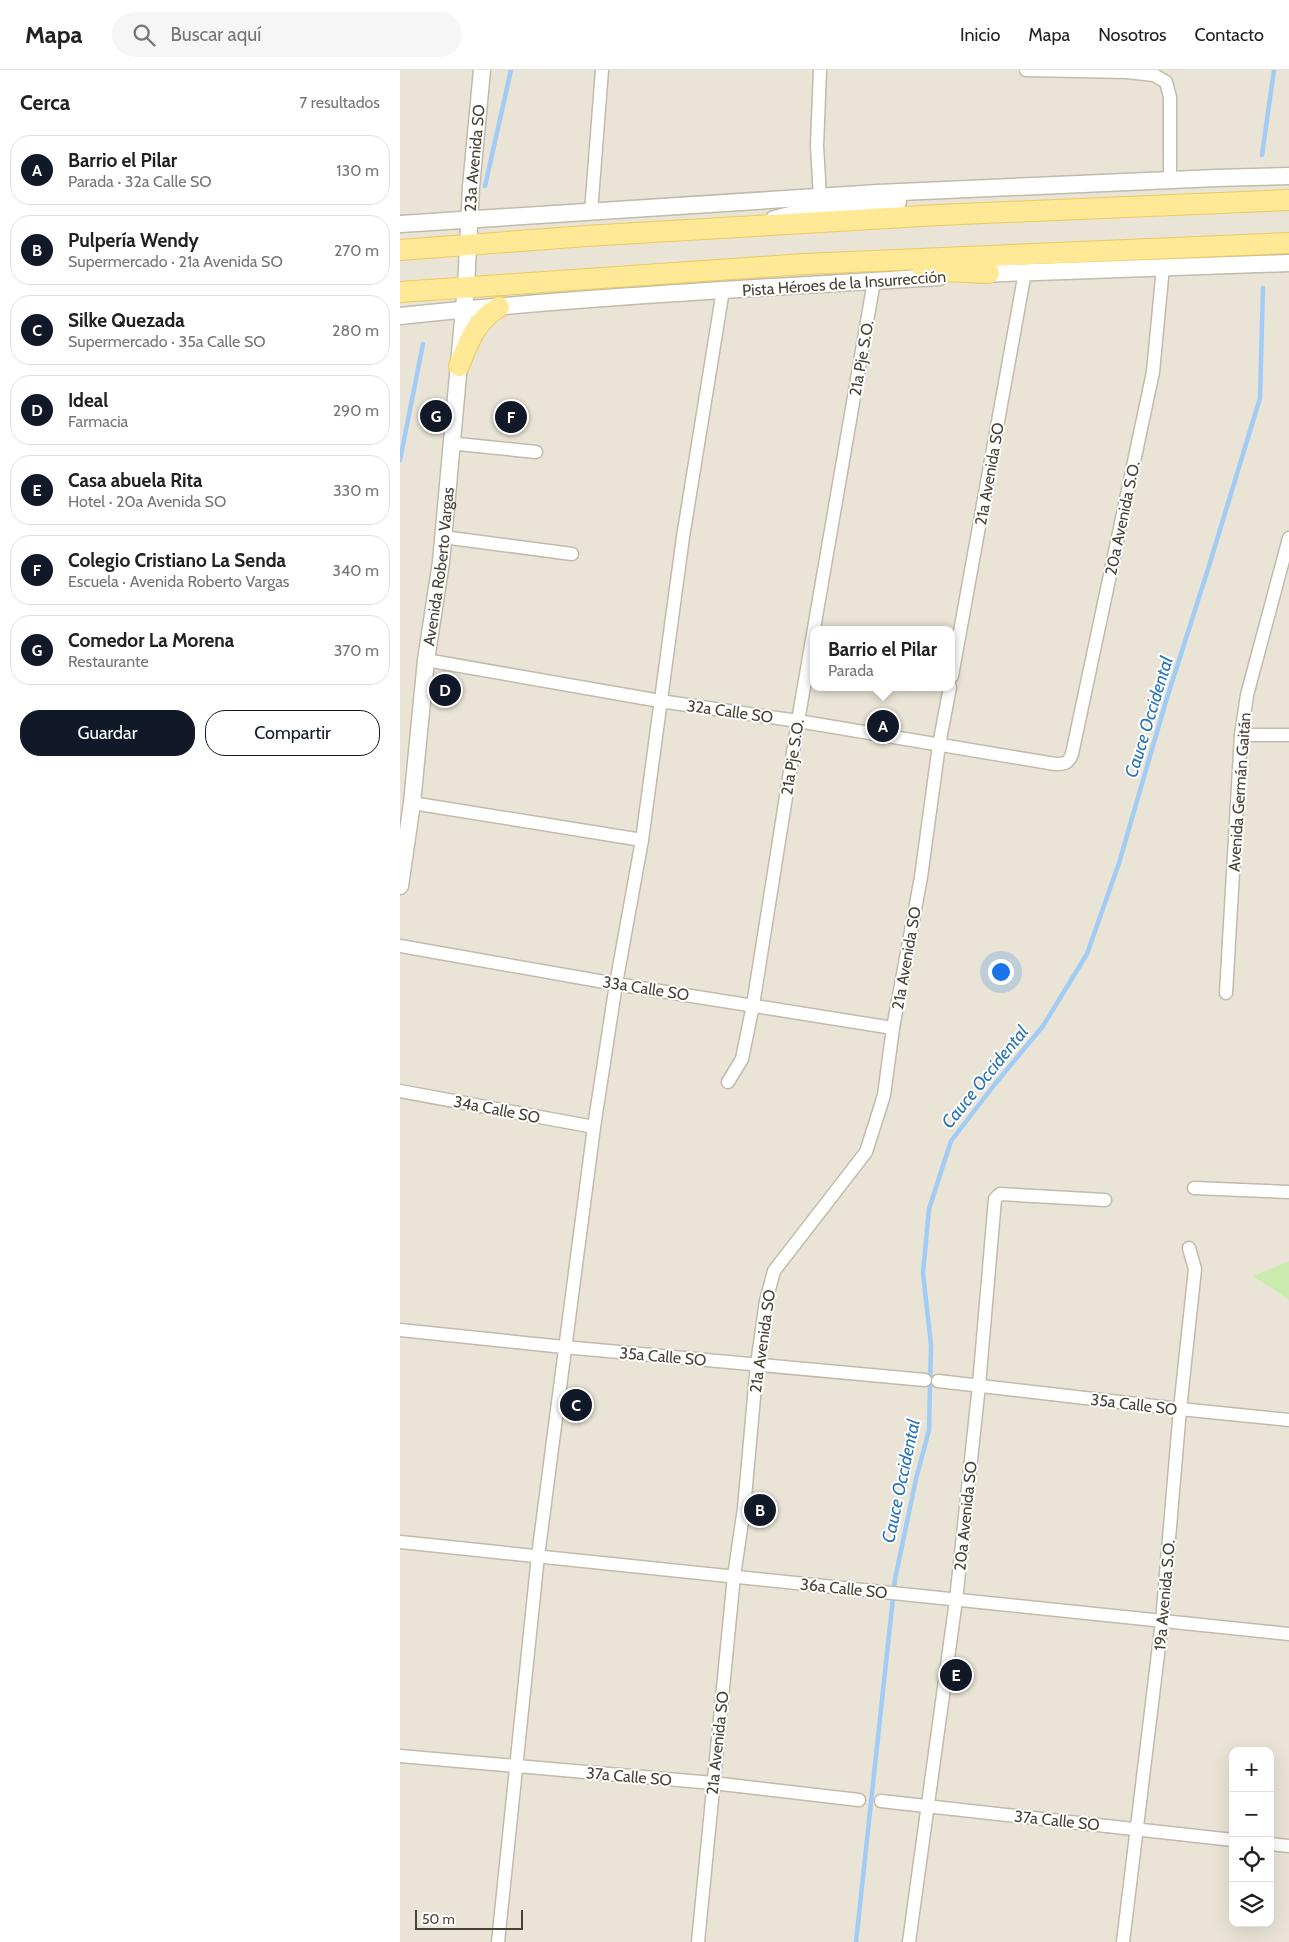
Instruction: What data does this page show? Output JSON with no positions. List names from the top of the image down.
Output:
{
  "streets": {
    "main road": ["Pista Héroes de la Insurrección"],
    "street": [
      "23a Avenida SO",
      "21a Pje S.O.",
      "21a Avenida SO",
      "20a Avenida S.O.",
      "Avenida Roberto Vargas",
      "32a Calle SO",
      "Avenida Germán Gaitán",
      "33a Calle SO",
      "34a Calle SO",
      "35a Calle SO",
      "20a Avenida SO",
      "36a Calle SO",
      "19a Avenida S.O.",
      "37a Calle SO"
    ]
  },
  "crossings": [
    ["23a Avenida SO", "Avenida Roberto Vargas"],
    ["Pista Héroes de la Insurrección", "21a Pje S.O."],
    ["Pista Héroes de la Insurrección", "21a Avenida SO"],
    ["Pista Héroes de la Insurrección", "20a Avenida S.O."],
    ["Pista Héroes de la Insurrección", "Avenida Roberto Vargas"],
    ["21a Pje S.O.", "32a Calle SO"],
    ["21a Pje S.O.", "33a Calle SO"],
    ["21a Avenida SO", "32a Calle SO"],
    ["21a Avenida SO", "33a Calle SO"],
    ["21a Avenida SO", "35a Calle SO"],
    ["21a Avenida SO", "36a Calle SO"],
    ["21a Avenida SO", "37a Calle SO"],
    ["20a Avenida S.O.", "32a Calle SO"],
    ["Avenida Roberto Vargas", "32a Calle SO"],
    ["35a Calle SO", "20a Avenida SO"],
    ["35a Calle SO", "19a Avenida S.O."],
    ["20a Avenida SO", "36a Calle SO"],
    ["20a Avenida SO", "37a Calle SO"],
    ["36a Calle SO", "19a Avenida S.O."],
    ["19a Avenida S.O.", "37a Calle SO"]
  ],
  "water": ["Cauce Occidental"],
  "scale_bar": "50 m",
  "page": {
    "header": "Mapa",
    "search": "Buscar aquí",
    "nav": [
      "Inicio",
      "Mapa",
      "Nosotros",
      "Contacto"
    ],
    "heading": ["Cerca", "7 resultados"],
    "list": [
      {
        "mark": "A",
        "name": "Barrio el Pilar",
        "note": "Parada · 32a Calle SO",
        "value": "130 m"
      },
      {
        "mark": "B",
        "name": "Pulpería Wendy",
        "note": "Supermercado · 21a Avenida SO",
        "value": "270 m"
      },
      {
        "mark": "C",
        "name": "Silke Quezada",
        "note": "Supermercado · 35a Calle SO",
        "value": "280 m"
      },
      {
        "mark": "D",
        "name": "Ideal",
        "note": "Farmacia",
        "value": "290 m"
      },
      {
        "mark": "E",
        "name": "Casa abuela Rita",
        "note": "Hotel · 20a Avenida SO",
        "value": "330 m"
      },
      {
        "mark": "F",
        "name": "Colegio Cristiano La Senda",
        "note": "Escuela · Avenida Roberto Vargas",
        "value": "340 m"
      },
      {
        "mark": "G",
        "name": "Comedor La Morena",
        "note": "Restaurante",
        "value": "370 m"
      }
    ],
    "pins": [
      "G",
      "F",
      "D",
      "A",
      "C",
      "B",
      "E"
    ],
    "popup": ["Barrio el Pilar", "Parada"],
    "buttons": ["Guardar", "Compartir"],
    "map_buttons": ["+", "−"],
    "scale": "50 m"
  }
}
